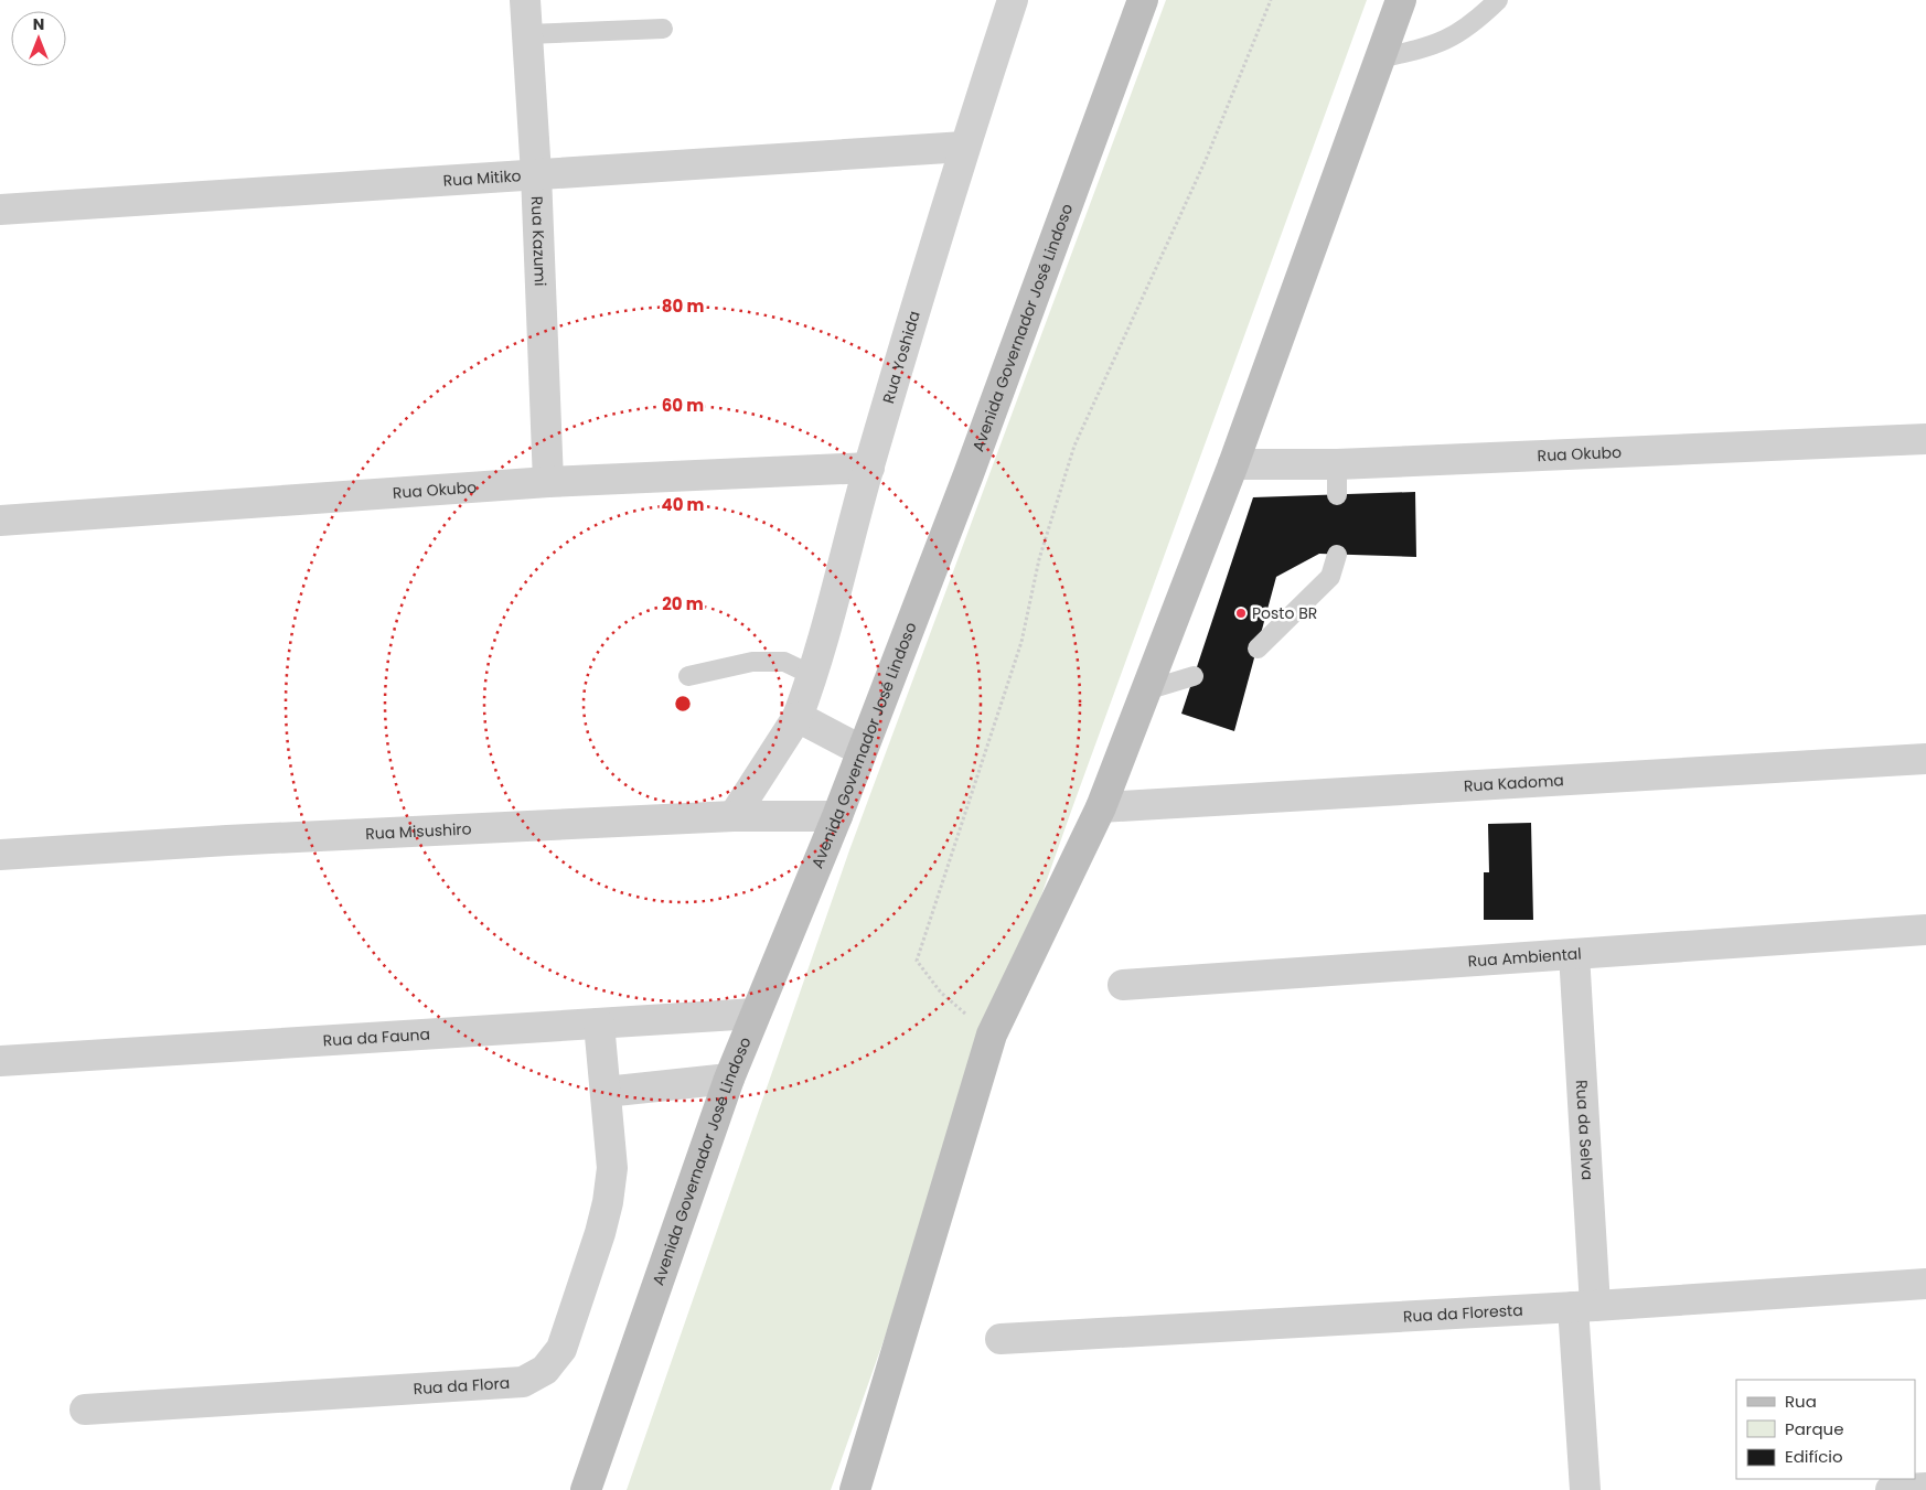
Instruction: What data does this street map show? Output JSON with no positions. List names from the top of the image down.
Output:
{
  "streets": {
    "main road": ["Avenida Governador José Lindoso"],
    "street": [
      "Rua Mitiko",
      "Rua Kazumi",
      "Rua Yoshida",
      "Rua Okubo",
      "Rua Kadoma",
      "Rua Misushiro",
      "Rua Ambiental",
      "Rua da Fauna",
      "Rua da Selva",
      "Rua da Floresta",
      "Rua da Flora"
    ]
  },
  "crossings": [
    ["Rua Mitiko", "Rua Kazumi"],
    ["Rua Mitiko", "Rua Yoshida"],
    ["Rua Kazumi", "Rua Okubo"],
    ["Avenida Governador José Lindoso", "Rua Misushiro"],
    ["Avenida Governador José Lindoso", "Rua da Fauna"],
    ["Rua Yoshida", "Rua Okubo"],
    ["Rua Yoshida", "Rua Misushiro"],
    ["Rua Ambiental", "Rua da Selva"],
    ["Rua da Fauna", "Rua da Flora"],
    ["Rua da Selva", "Rua da Floresta"]
  ],
  "places": ["Posto BR"],
  "legend": ["Rua", "Parque", "Edifício"],
  "north": "top",
  "rings": [
    "80 m",
    "60 m",
    "40 m",
    "20 m"
  ]
}
